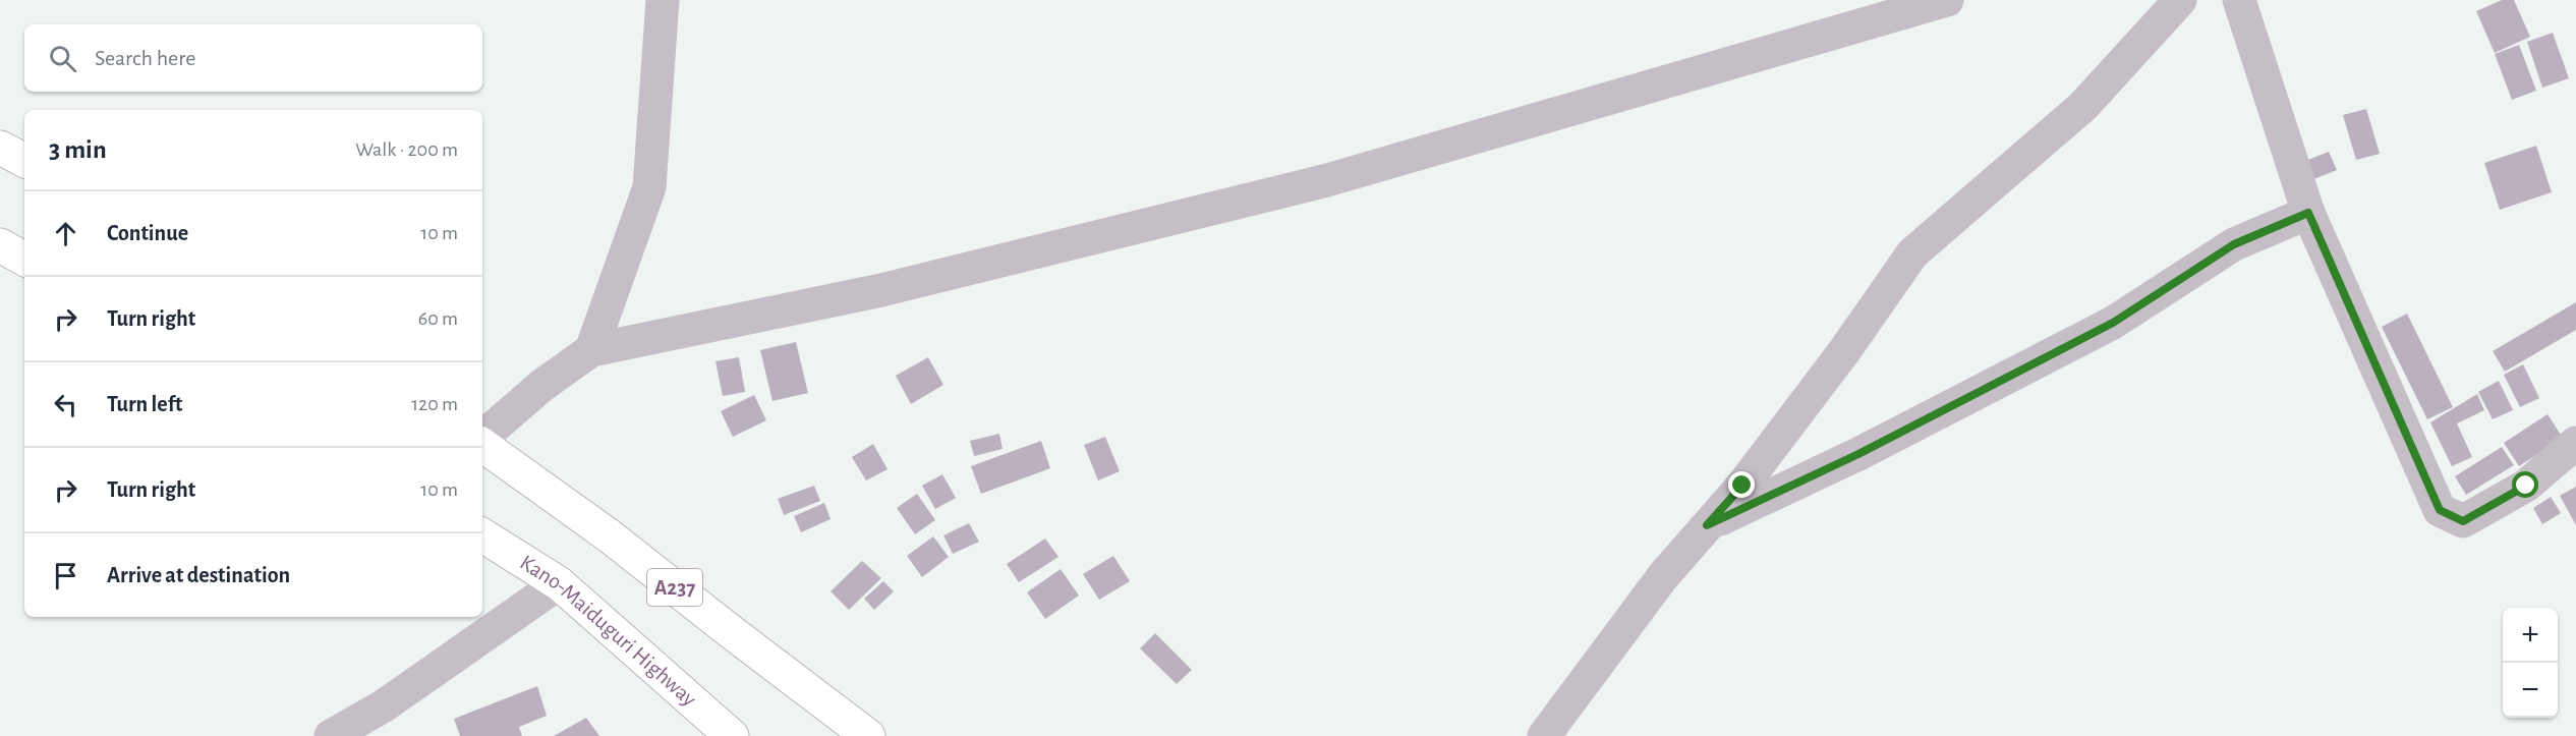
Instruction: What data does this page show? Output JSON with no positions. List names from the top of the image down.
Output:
{
  "streets": {
    "highway": ["A237", "Kano-Maiduguri Highway"]
  },
  "page": {
    "search": "Search here",
    "heading": ["3 min", "Walk · 200 m"],
    "list": [
      ["Continue", "10 m"],
      ["Turn right", "60 m"],
      ["Turn left", "120 m"],
      ["Turn right", "10 m"],
      "Arrive at destination"
    ],
    "map_buttons": ["+", "−"]
  }
}
